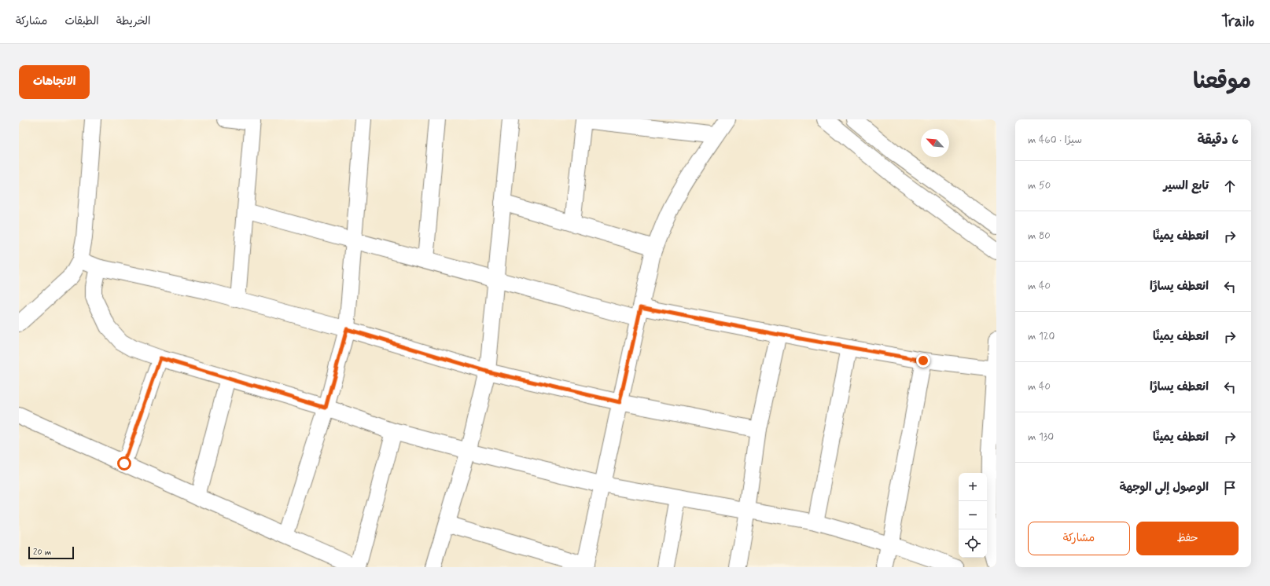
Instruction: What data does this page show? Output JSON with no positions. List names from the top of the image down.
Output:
{
  "scale_bar": "20 m",
  "north": "top left",
  "page": {
    "header": "Trailo",
    "nav": ["الخريطة", "الطبقات", "مشاركة"],
    "title": "موقعنا",
    "buttons": [
      "الاتجاهات",
      ["حفظ", "مشاركة"]
    ],
    "heading": ["6 دقيقة", "سيرًا · 460 m"],
    "list": [
      ["تابع السير", "50 m"],
      ["انعطف يمينًا", "80 m"],
      ["انعطف يسارًا", "40 m"],
      ["انعطف يمينًا", "120 m"],
      ["انعطف يسارًا", "40 m"],
      ["انعطف يمينًا", "130 m"],
      "الوصول إلى الوجهة"
    ],
    "map_buttons": ["+", "−"],
    "scale": "20 m"
  }
}
